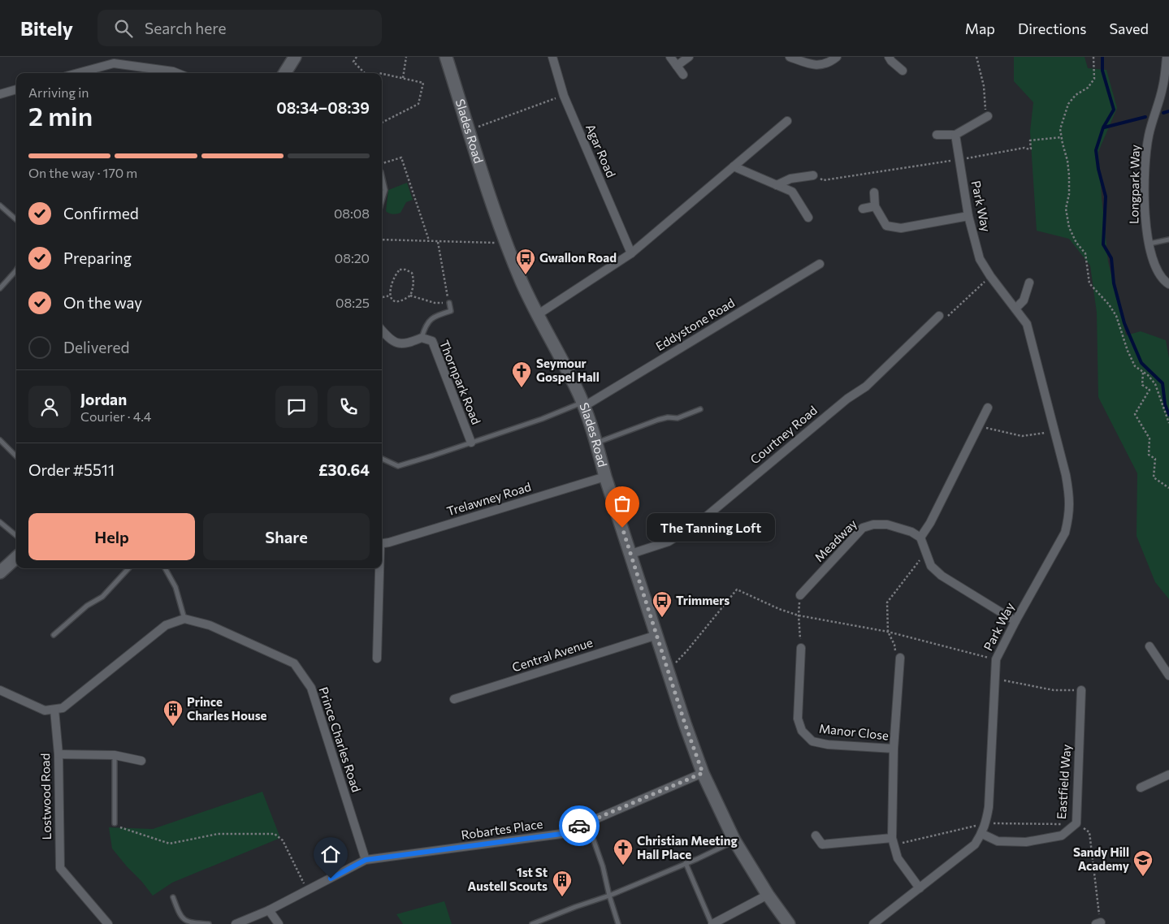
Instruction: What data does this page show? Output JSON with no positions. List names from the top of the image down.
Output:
{
  "streets": {
    "street": [
      "Slades Road",
      "Agar Road",
      "Longpark Way",
      "Park Way",
      "Eddystone Road",
      "Thornpark Road",
      "Courtney Road",
      "Trelawney Road",
      "Meadway",
      "Central Avenue",
      "Manor Close",
      "Prince Charles Road",
      "Eastfield Way",
      "Lostwood Road",
      "Robartes Place"
    ]
  },
  "crossings": [
    ["Slades Road", "Eddystone Road"],
    ["Slades Road", "Courtney Road"],
    ["Slades Road", "Trelawney Road"],
    ["Slades Road", "Central Avenue"],
    ["Slades Road", "Robartes Place"],
    ["Park Way", "Manor Close"],
    ["Park Way", "Eastfield Way"],
    ["Prince Charles Road", "Robartes Place"]
  ],
  "places": {
    "bus stop": ["Gwallon Road", "Trimmers"],
    "church": ["Seymour Gospel Hall", "Christian Meeting Hall Place"],
    "other": ["The Tanning Loft"],
    "building": ["Prince Charles House", "1st St Austell Scouts"],
    "school or university": ["Sandy Hill Academy"]
  },
  "page": {
    "header": "Bitely",
    "search": "Search here",
    "nav": ["Map", "Directions", "Saved"],
    "heading": ["2 min", "Arriving in", "08:34–08:39"],
    "panel": [
      "Jordan",
      "Courier · 4.4",
      "Order #5511",
      "£30.64"
    ],
    "bar": "On the way · 170 m",
    "list": [
      ["Confirmed", "08:08"],
      ["Preparing", "08:20"],
      ["On the way", "08:25"],
      "Delivered"
    ],
    "buttons": ["Help", "Share"],
    "bubble": "The Tanning Loft"
  }
}
